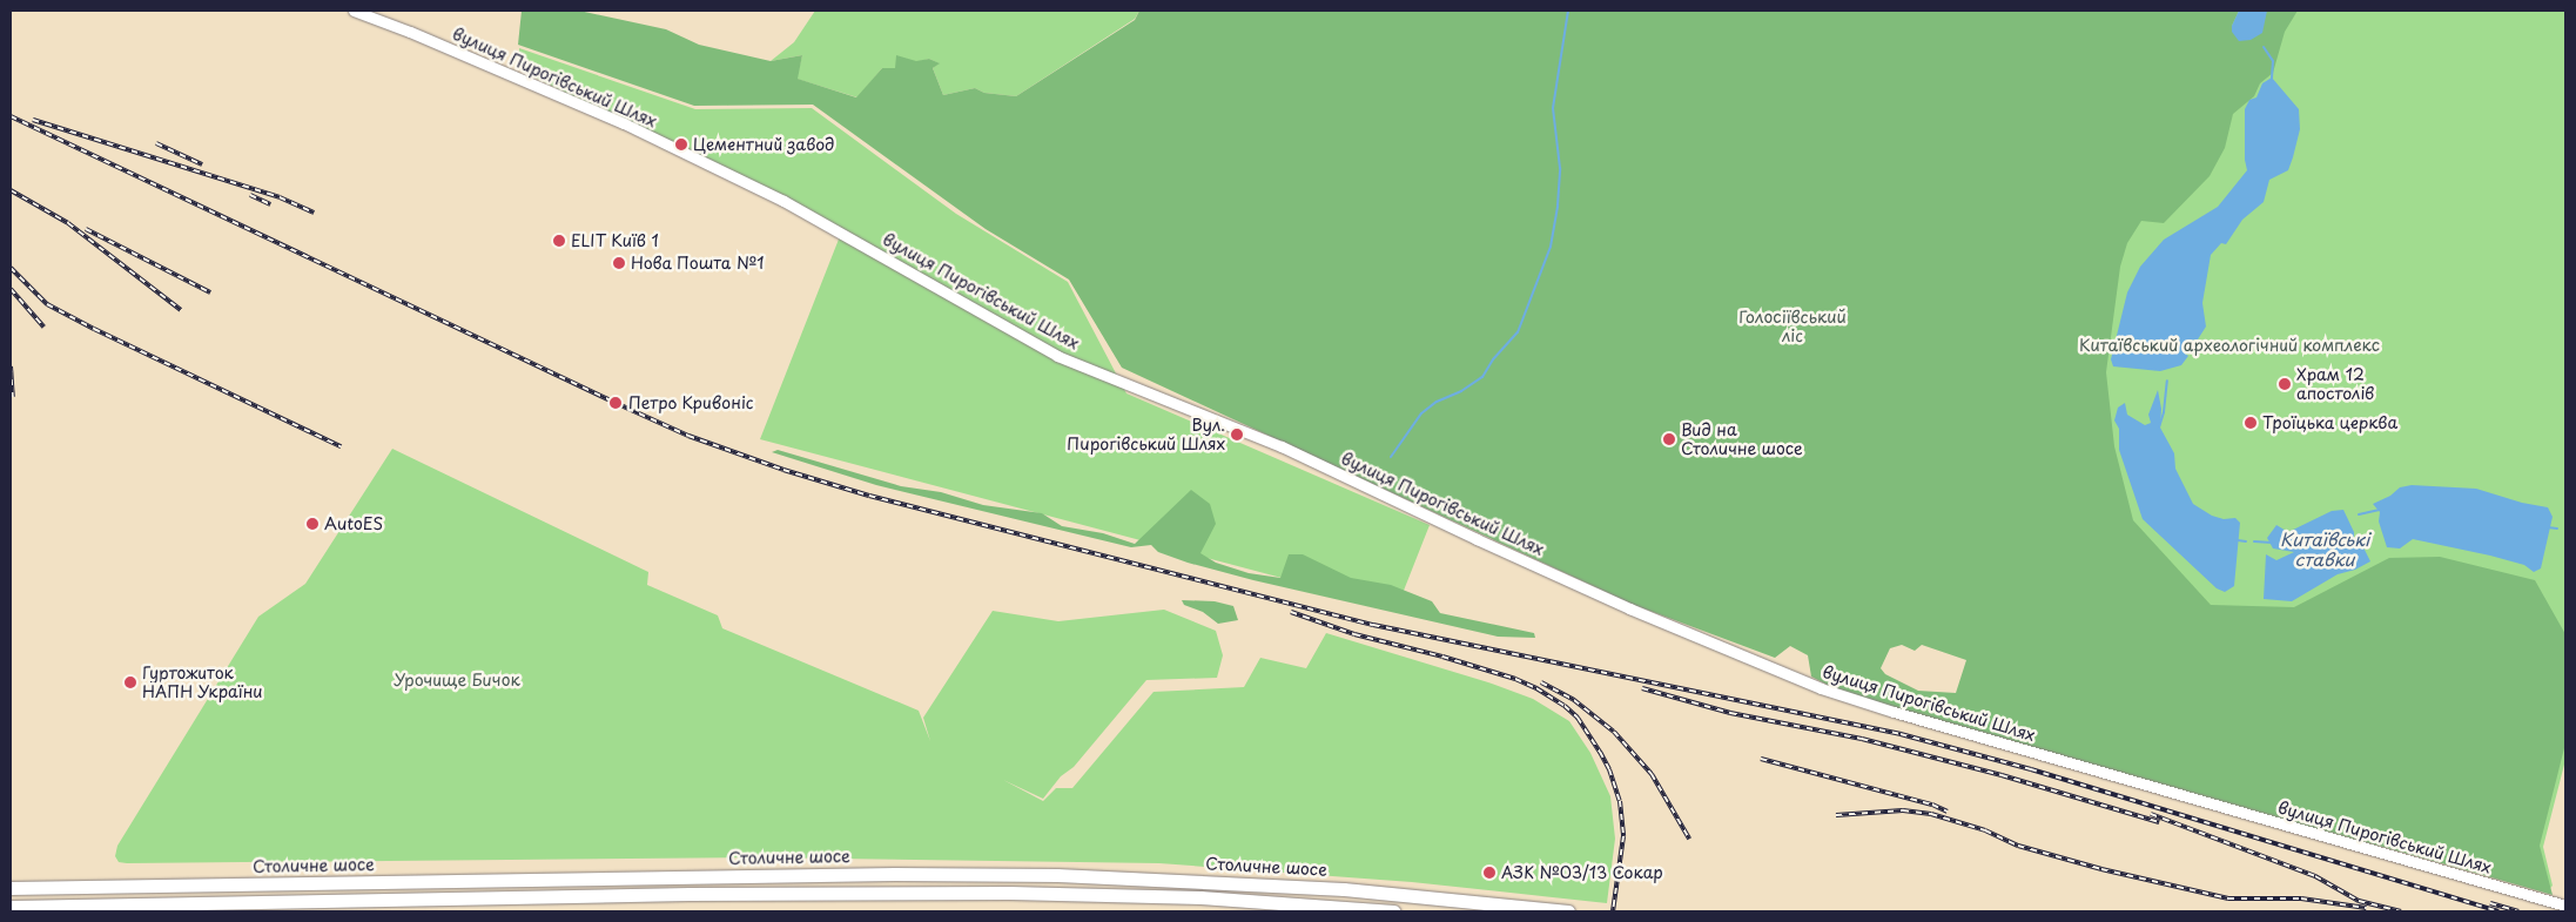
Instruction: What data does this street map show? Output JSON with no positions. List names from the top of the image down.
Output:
{
  "streets": {
    "highway": ["Столичне шосе"],
    "street": ["вулиця Пирогівський Шлях"]
  },
  "water": ["Китаївські ставки"],
  "parks": ["Голосіївський ліс", "Китаївський археологічний комплекс", "Урочище Бичок"],
  "places": [
    "Цементний завод",
    "ELIT Київ 1",
    "Нова Пошта №1",
    "Храм 12 апостолів",
    "Петро Кривоніс",
    "Троїцька церква",
    "Вул. Пирогівський Шлях",
    "Вид на Столичне шосе",
    "AutoES",
    "Гуртожиток НАПН України",
    "АЗК №03/13 Сокар"
  ]
}
